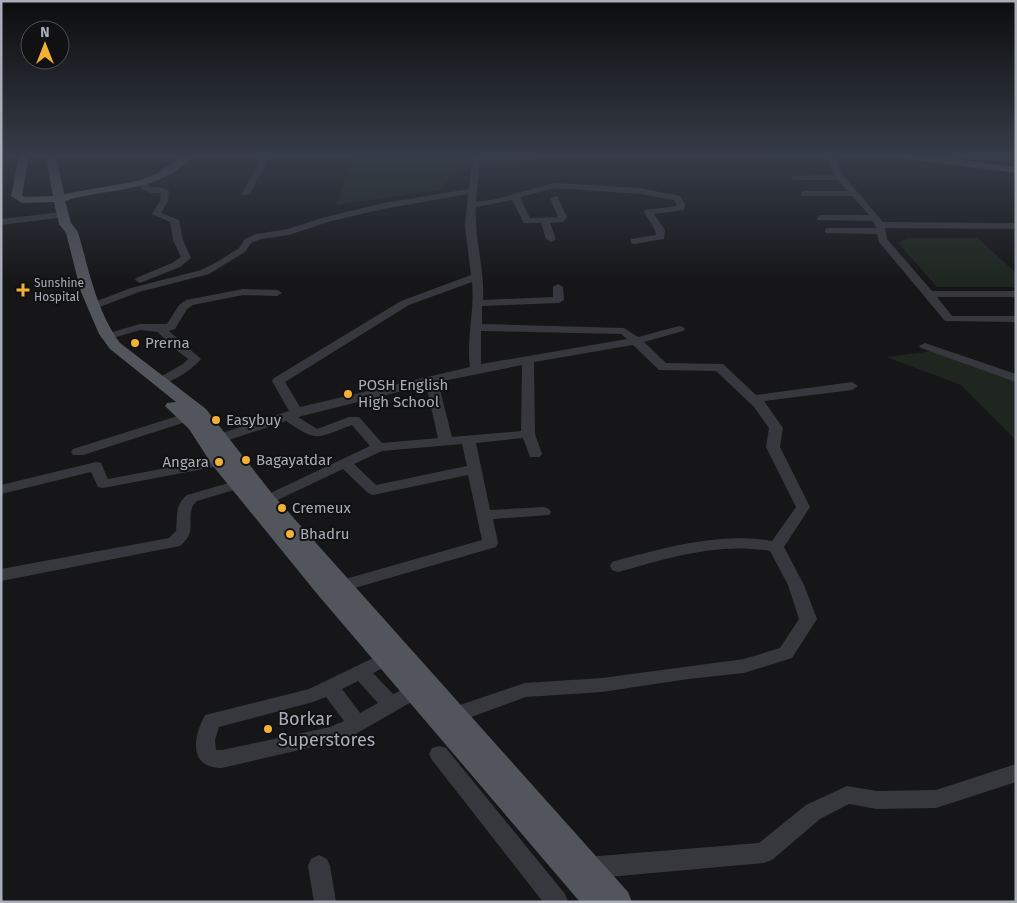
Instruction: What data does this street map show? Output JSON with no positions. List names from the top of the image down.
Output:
{
  "places": {
    "health": ["Sunshine Hospital"],
    "other": [
      "Prerna",
      "POSH English High School",
      "Easybuy",
      "Bagayatdar",
      "Angara",
      "Cremeux",
      "Bhadru",
      "Borkar Superstores"
    ]
  },
  "north": "top"
}
